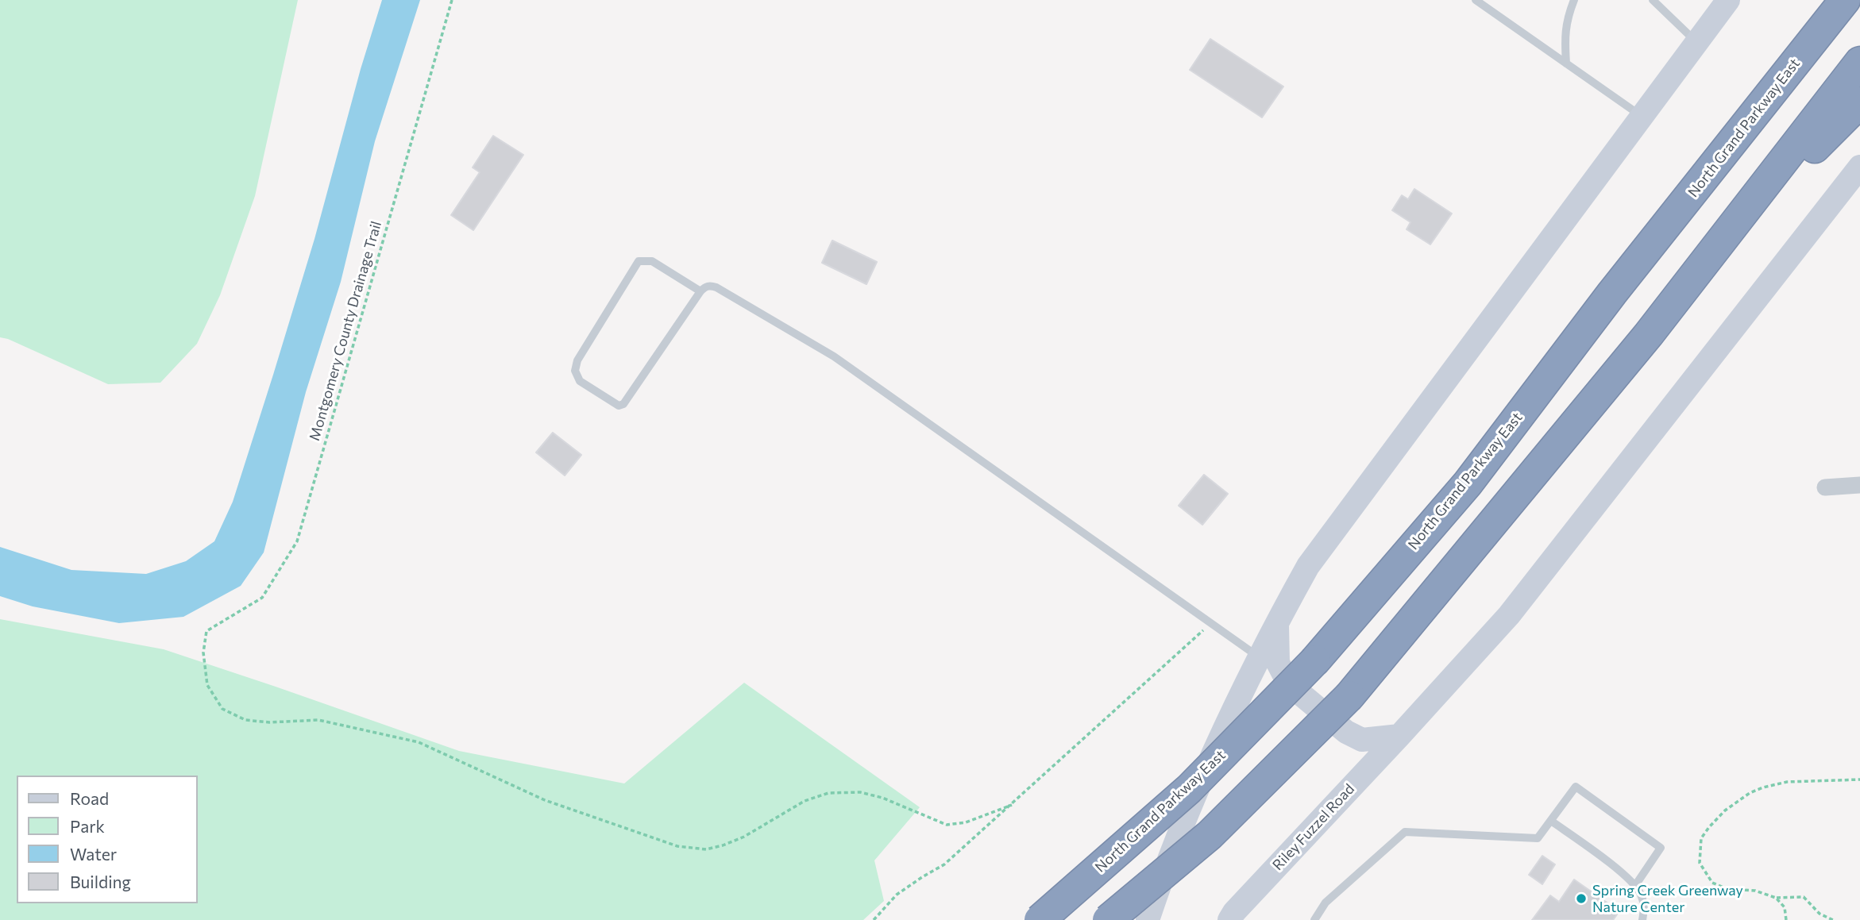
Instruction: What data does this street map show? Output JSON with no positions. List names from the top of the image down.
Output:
{
  "streets": {
    "highway": ["North Grand Parkway East"],
    "main road": ["Riley Fuzzel Road"],
    "path": ["Montgomery County Drainage Trail"]
  },
  "places": ["Spring Creek Greenway Nature Center"],
  "legend": [
    "Road",
    "Park",
    "Water",
    "Building"
  ]
}
